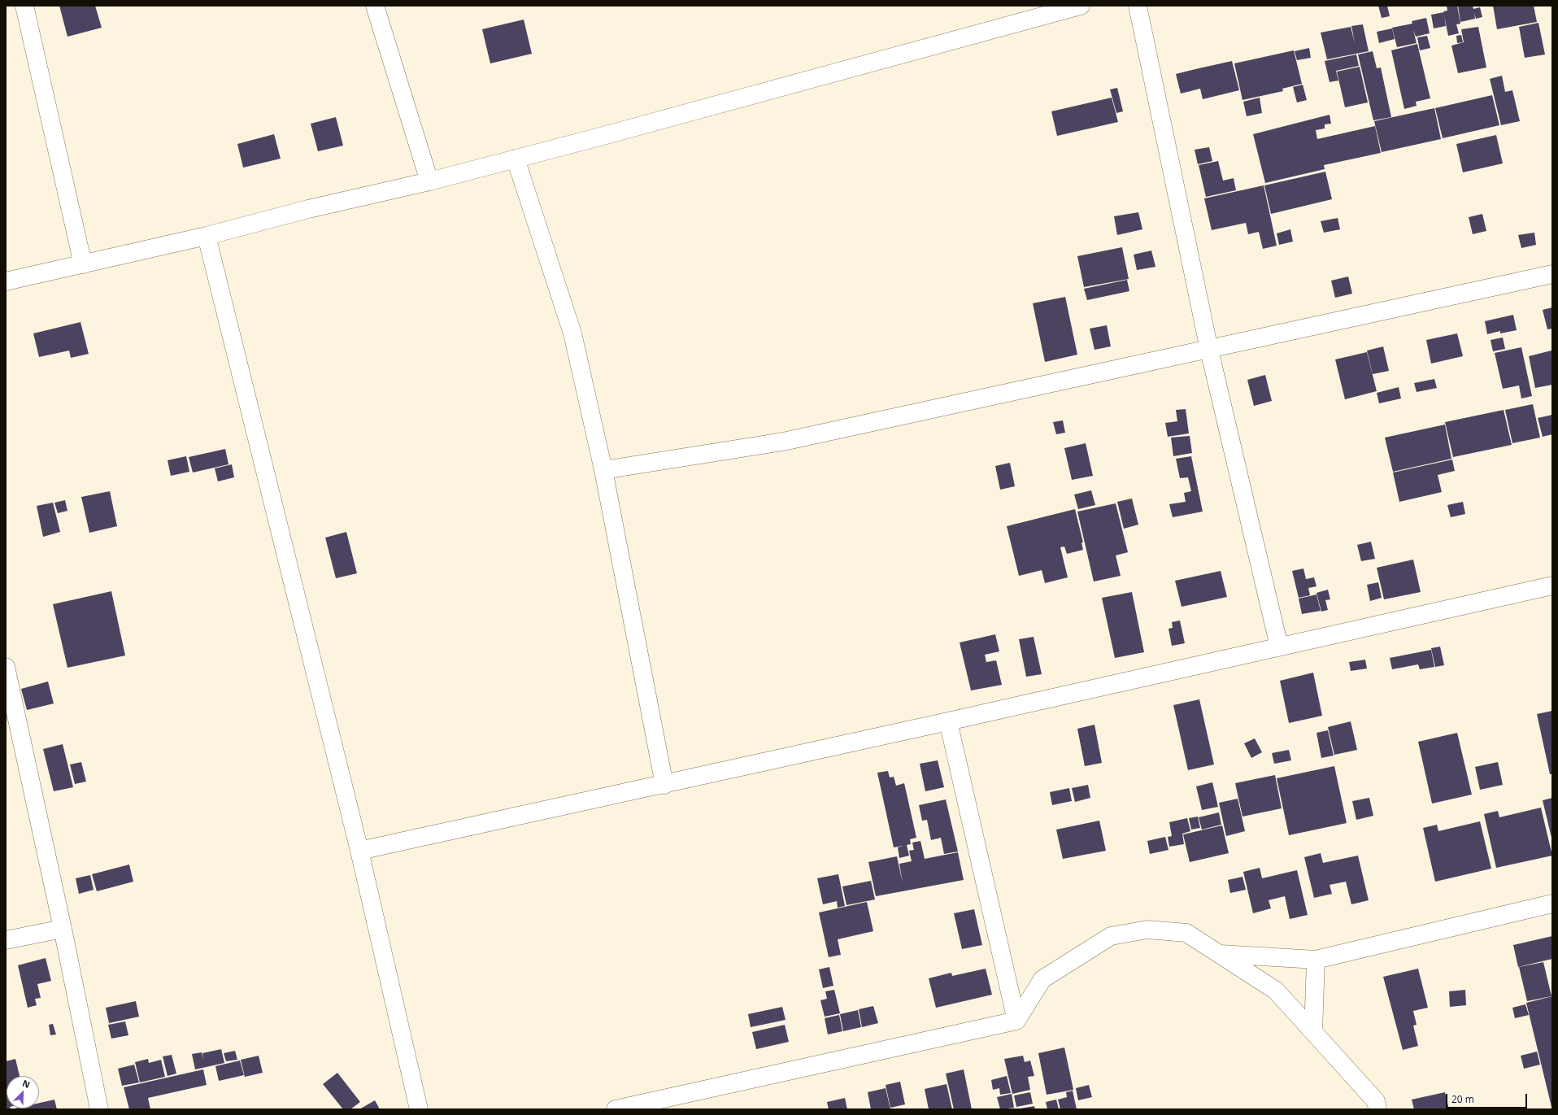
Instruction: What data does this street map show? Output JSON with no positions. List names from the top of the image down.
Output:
{
  "scale_bar": "20 m",
  "north": "top right"
}
